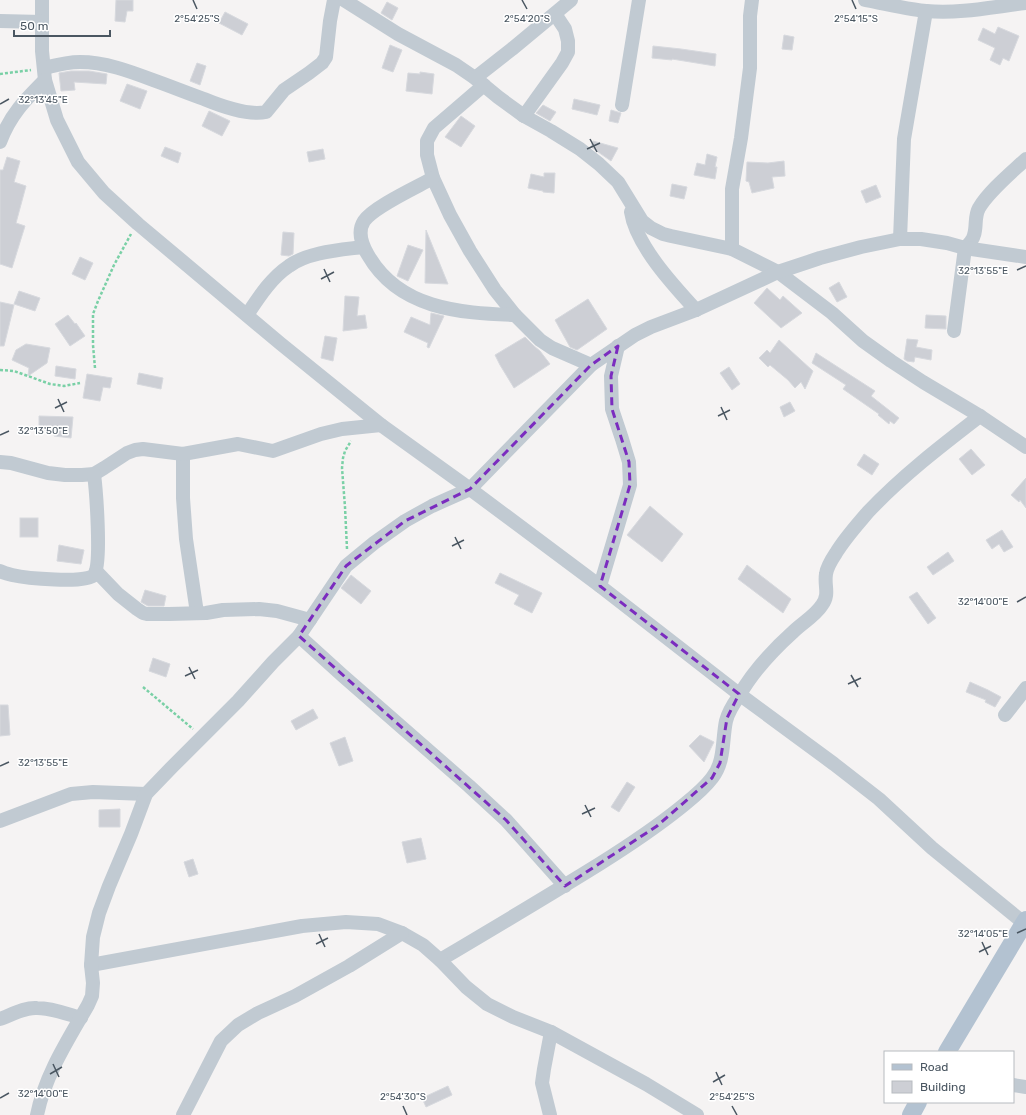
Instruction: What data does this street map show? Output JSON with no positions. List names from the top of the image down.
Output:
{
  "legend": ["Road", "Building"],
  "scale_bar": "50 m",
  "coordinates": [
    "2°54'15\"S",
    "2°54'25\"S",
    "2°54'20\"S",
    "32°13'45\"E",
    "32°13'55\"E",
    "32°13'50\"E",
    "32°14'00\"E",
    "32°14'05\"E",
    "2°54'30\"S"
  ]
}
